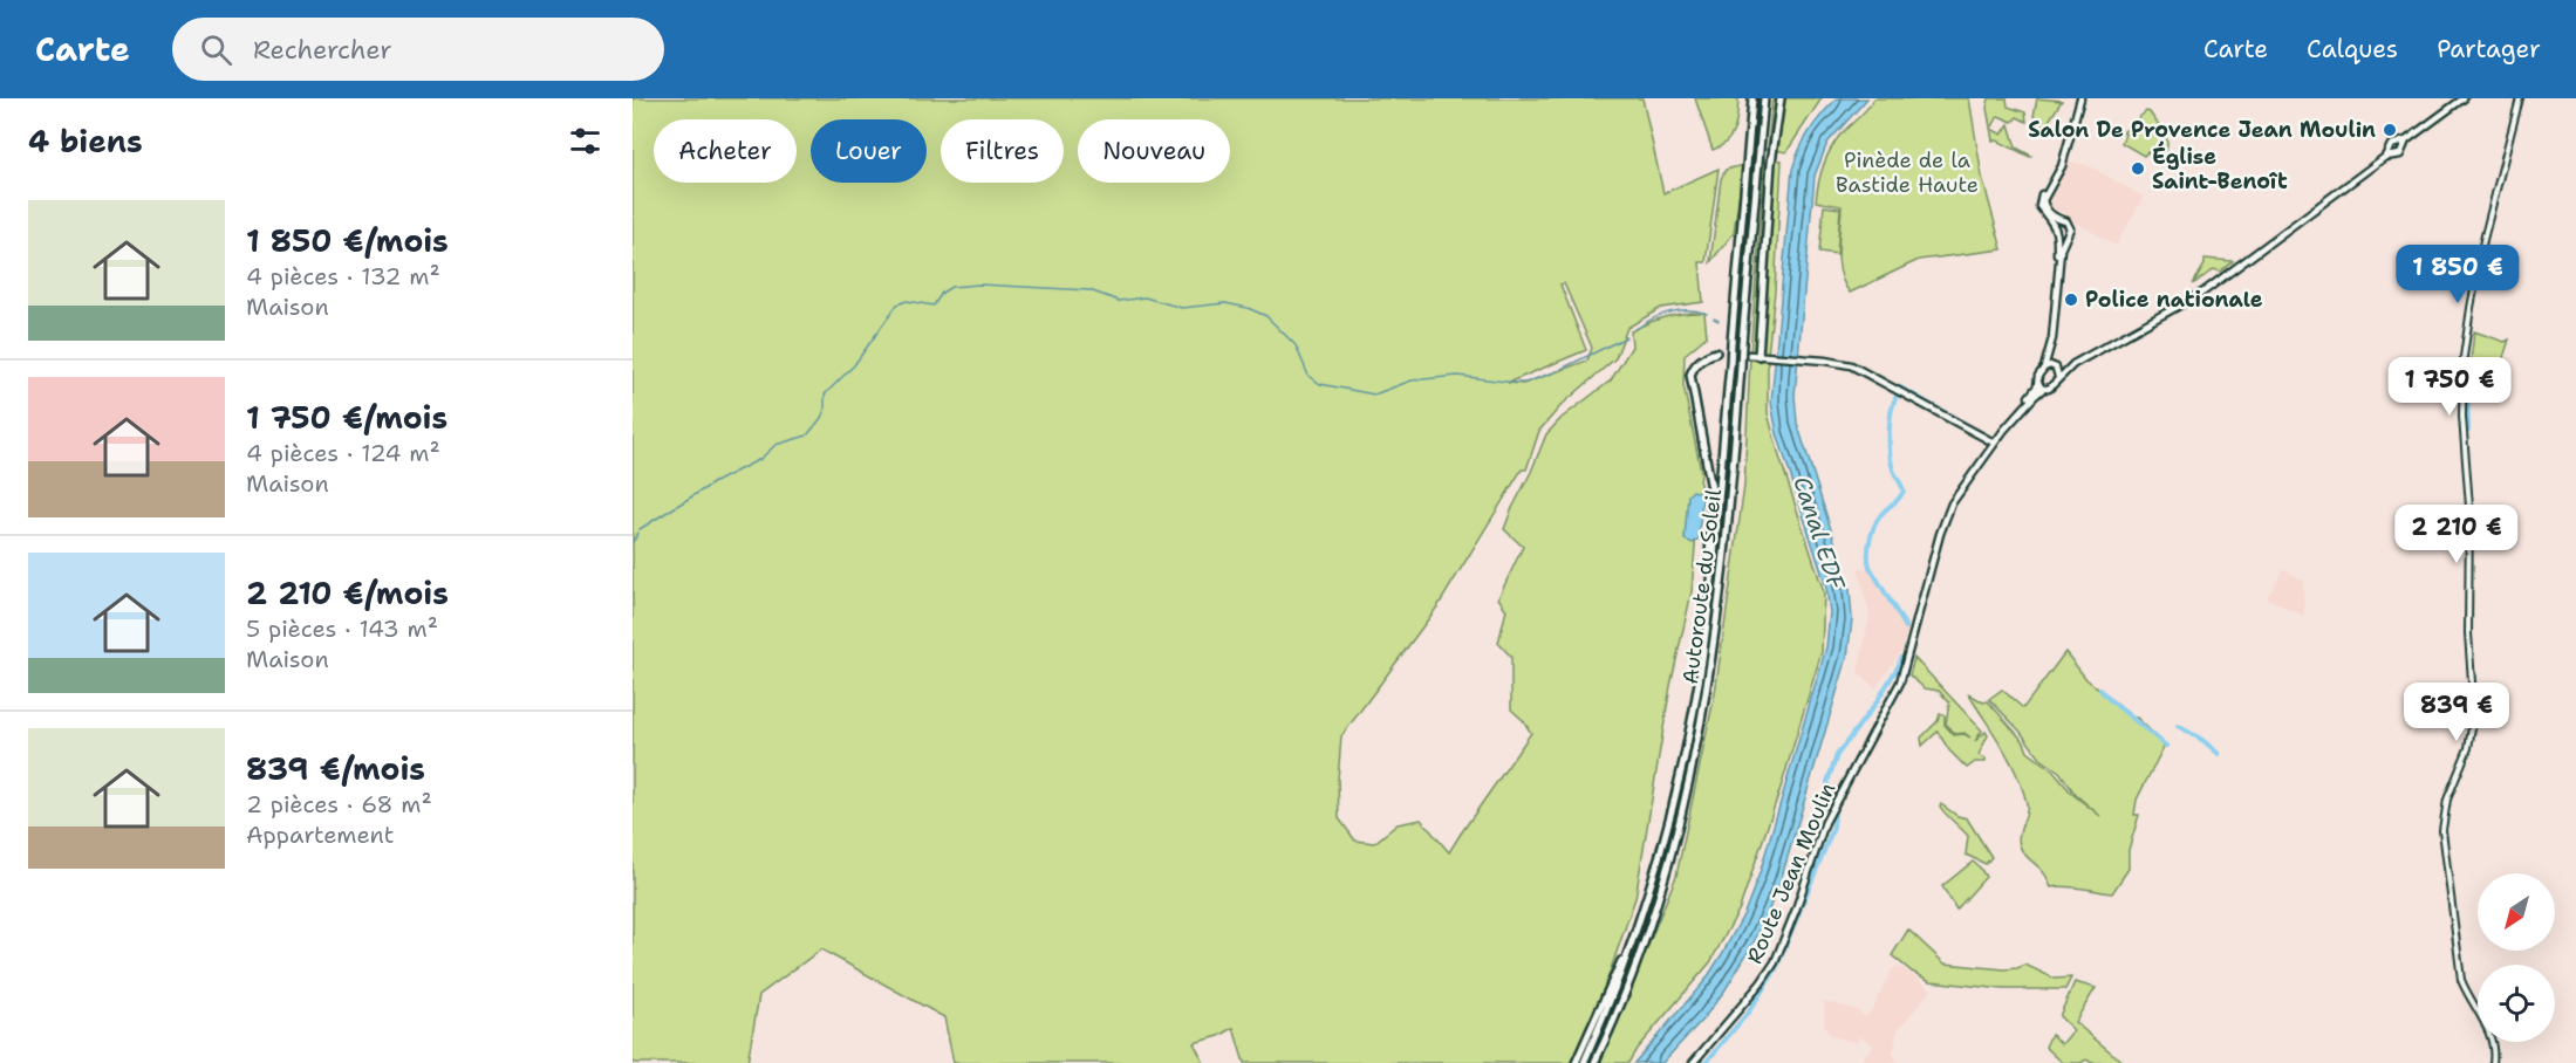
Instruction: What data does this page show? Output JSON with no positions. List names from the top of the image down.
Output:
{
  "streets": {
    "highway": ["Autoroute du Soleil"],
    "main road": ["Route Jean Moulin"]
  },
  "water": ["Canal EDF"],
  "parks": ["Pinède de la Bastide Haute"],
  "places": ["Salon De Provence Jean Moulin", "Église Saint-Benoît", "Police nationale"],
  "north": "bottom left",
  "page": {
    "header": "Carte",
    "search": "Rechercher",
    "nav": ["Carte", "Calques", "Partager"],
    "heading": "4 biens",
    "chip": [
      "Acheter",
      "Louer",
      "Filtres",
      "Nouveau"
    ],
    "list": [
      {
        "name": "1 850 €/mois",
        "note": "4 pièces · 132 m² · Maison"
      },
      {
        "name": "1 750 €/mois",
        "note": "4 pièces · 124 m² · Maison"
      },
      {
        "name": "2 210 €/mois",
        "note": "5 pièces · 143 m² · Maison"
      },
      {
        "name": "839 €/mois",
        "note": "2 pièces · 68 m² · Appartement"
      }
    ],
    "price": [
      "1 850 €",
      "1 750 €",
      "2 210 €",
      "839 €"
    ]
  }
}
